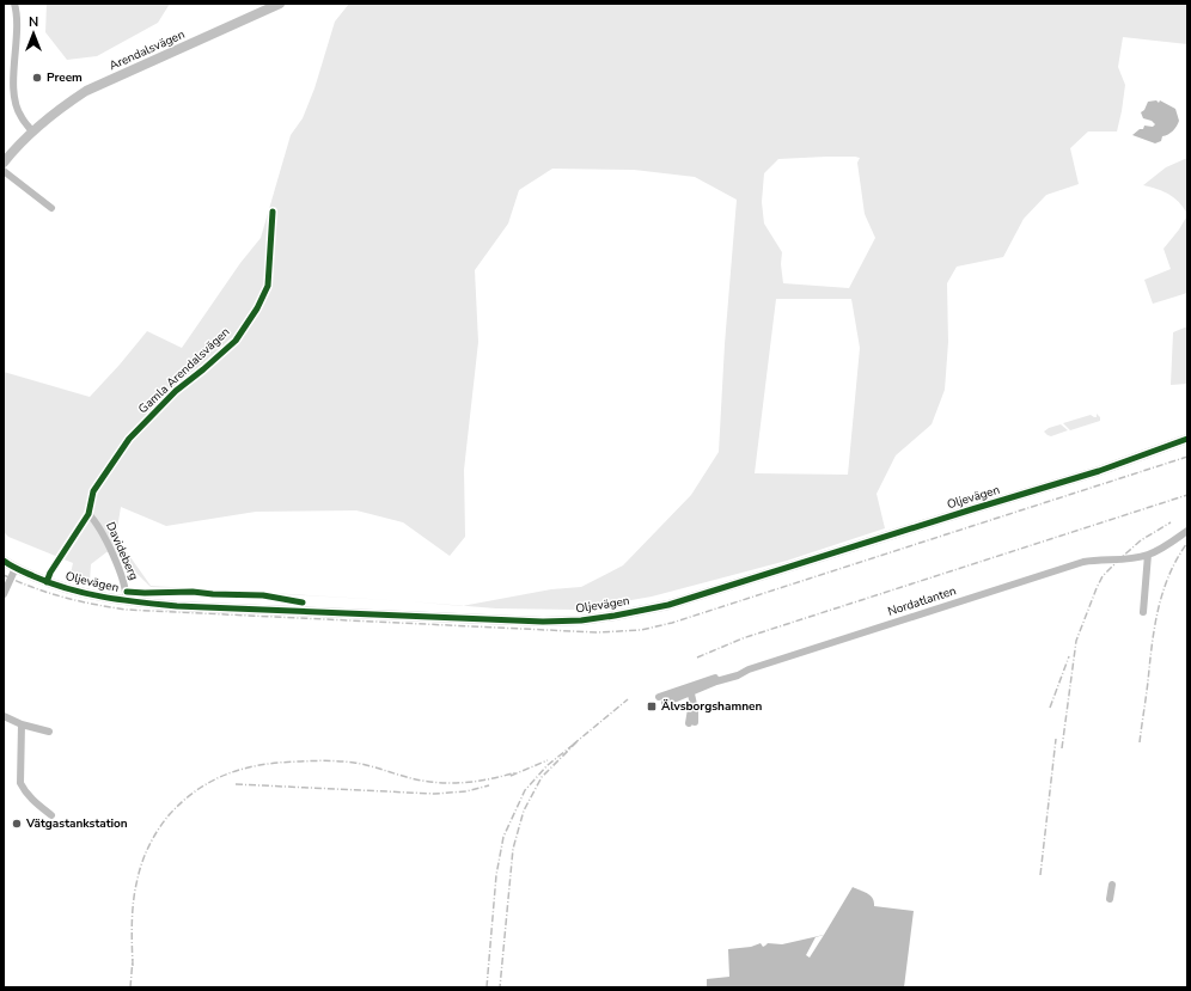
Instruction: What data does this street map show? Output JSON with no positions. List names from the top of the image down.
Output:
{
  "streets": {
    "street": [
      "Arendalsvägen",
      "Gamla Arendalsvägen",
      "Oljevägen",
      "Davideberg",
      "Nordatlanten"
    ]
  },
  "crossings": [
    ["Gamla Arendalsvägen", "Oljevägen"],
    ["Gamla Arendalsvägen", "Davideberg"],
    ["Oljevägen", "Davideberg"]
  ],
  "places": {
    "other": ["Preem", "Vätgastankstation"],
    "transit": ["Älvsborgshamnen"]
  },
  "north": "top"
}
